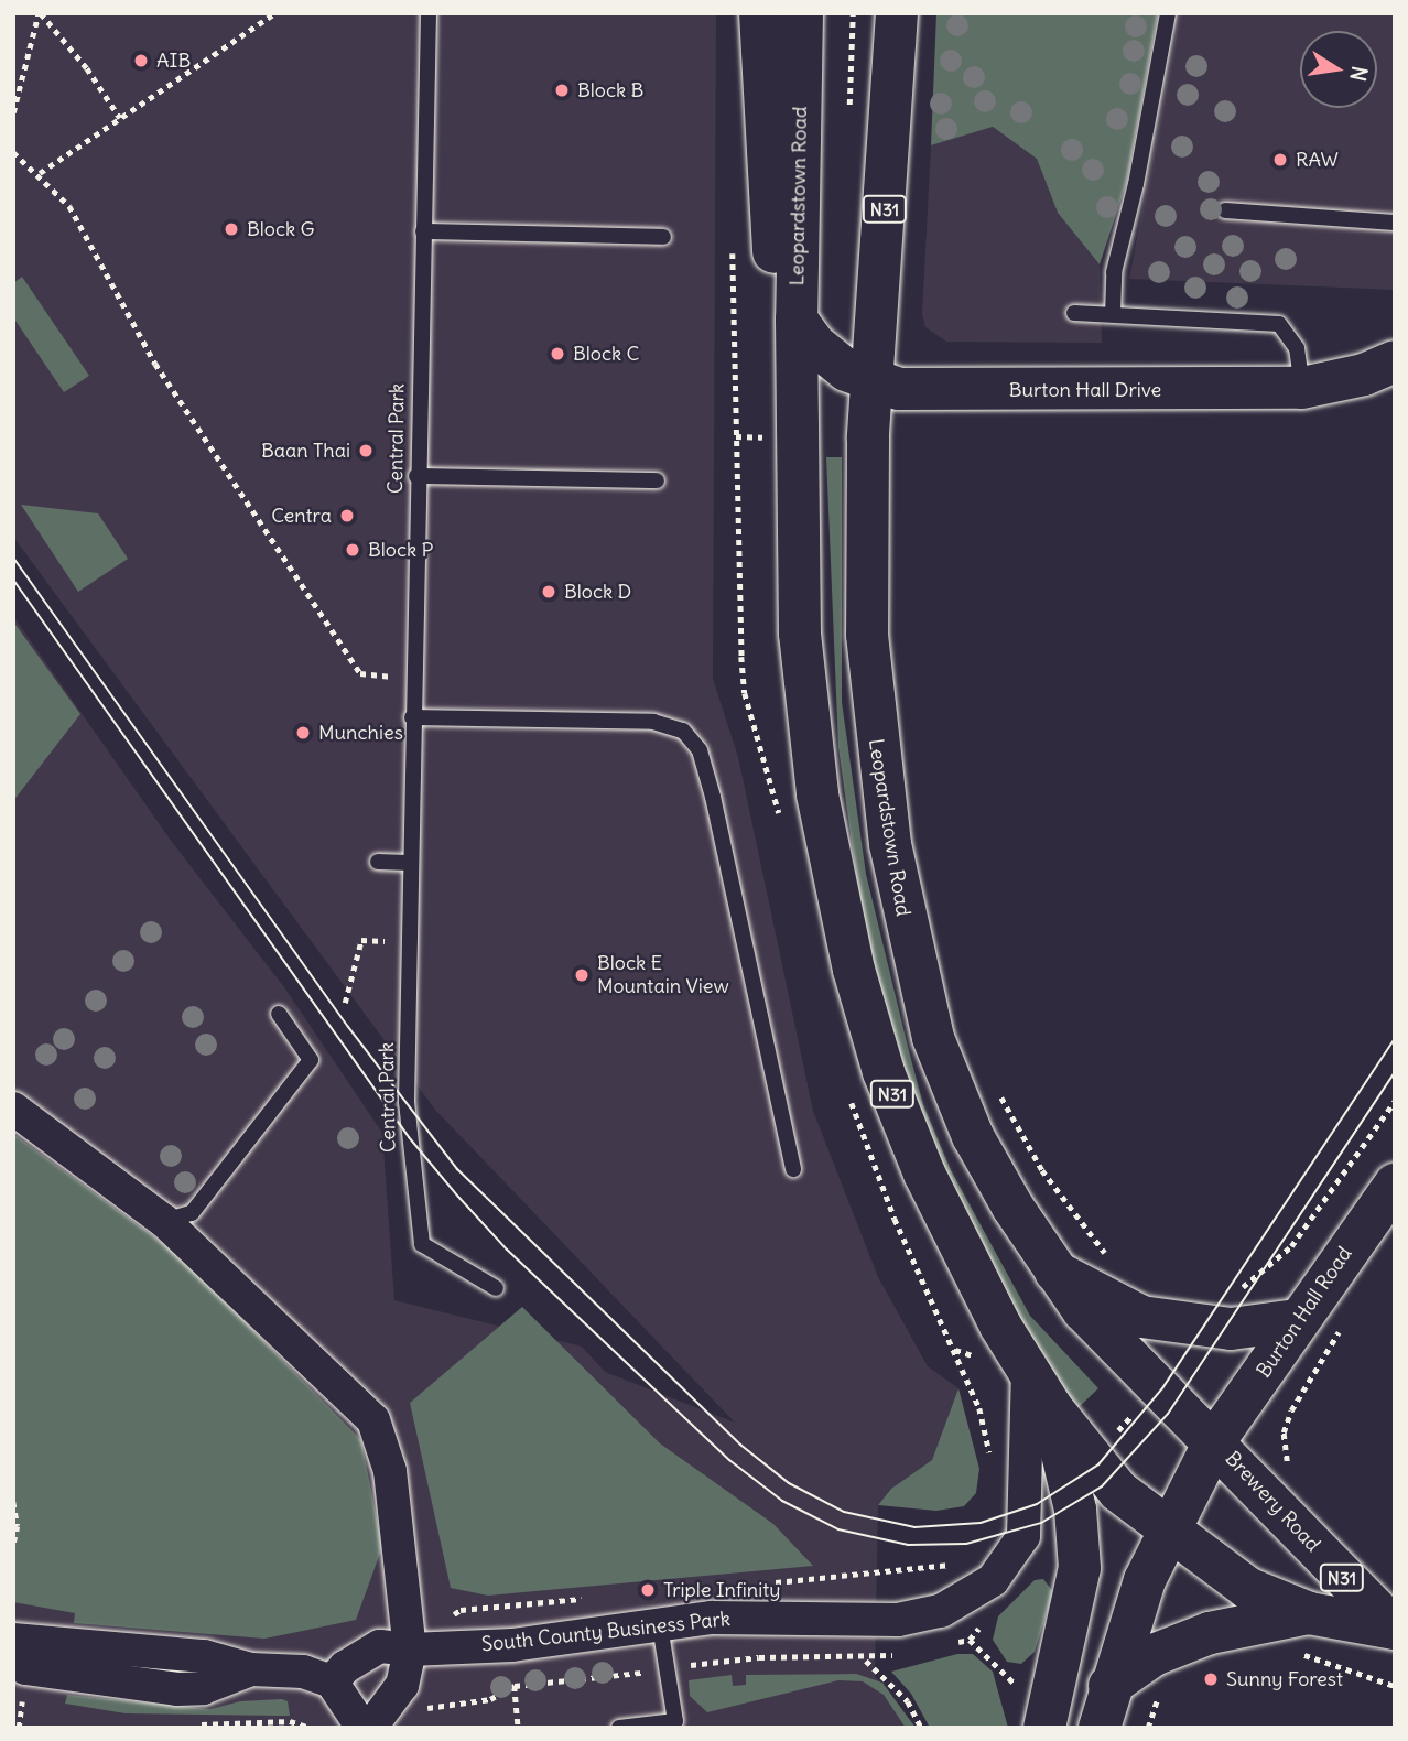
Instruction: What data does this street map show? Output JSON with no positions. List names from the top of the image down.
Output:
{
  "streets": {
    "main road": [
      "Leopardstown Road",
      "N31",
      "Burton Hall Drive",
      "Burton Hall Road",
      "Brewery Road"
    ],
    "street": ["South County Business Park"],
    "lane": ["Central Park"]
  },
  "crossings": [
    ["Leopardstown Road", "Burton Hall Drive"],
    ["Leopardstown Road", "Burton Hall Road"],
    ["Leopardstown Road", "Brewery Road"],
    ["Leopardstown Road", "South County Business Park"],
    ["Burton Hall Road", "Brewery Road"]
  ],
  "places": [
    "AIB",
    "Block B",
    "RAW",
    "Block G",
    "Block C",
    "Baan Thai",
    "Centra",
    "Block P",
    "Block D",
    "Munchies",
    "Block E Mountain View",
    "Triple Infinity",
    "Sunny Forest"
  ],
  "north": "right"
}
